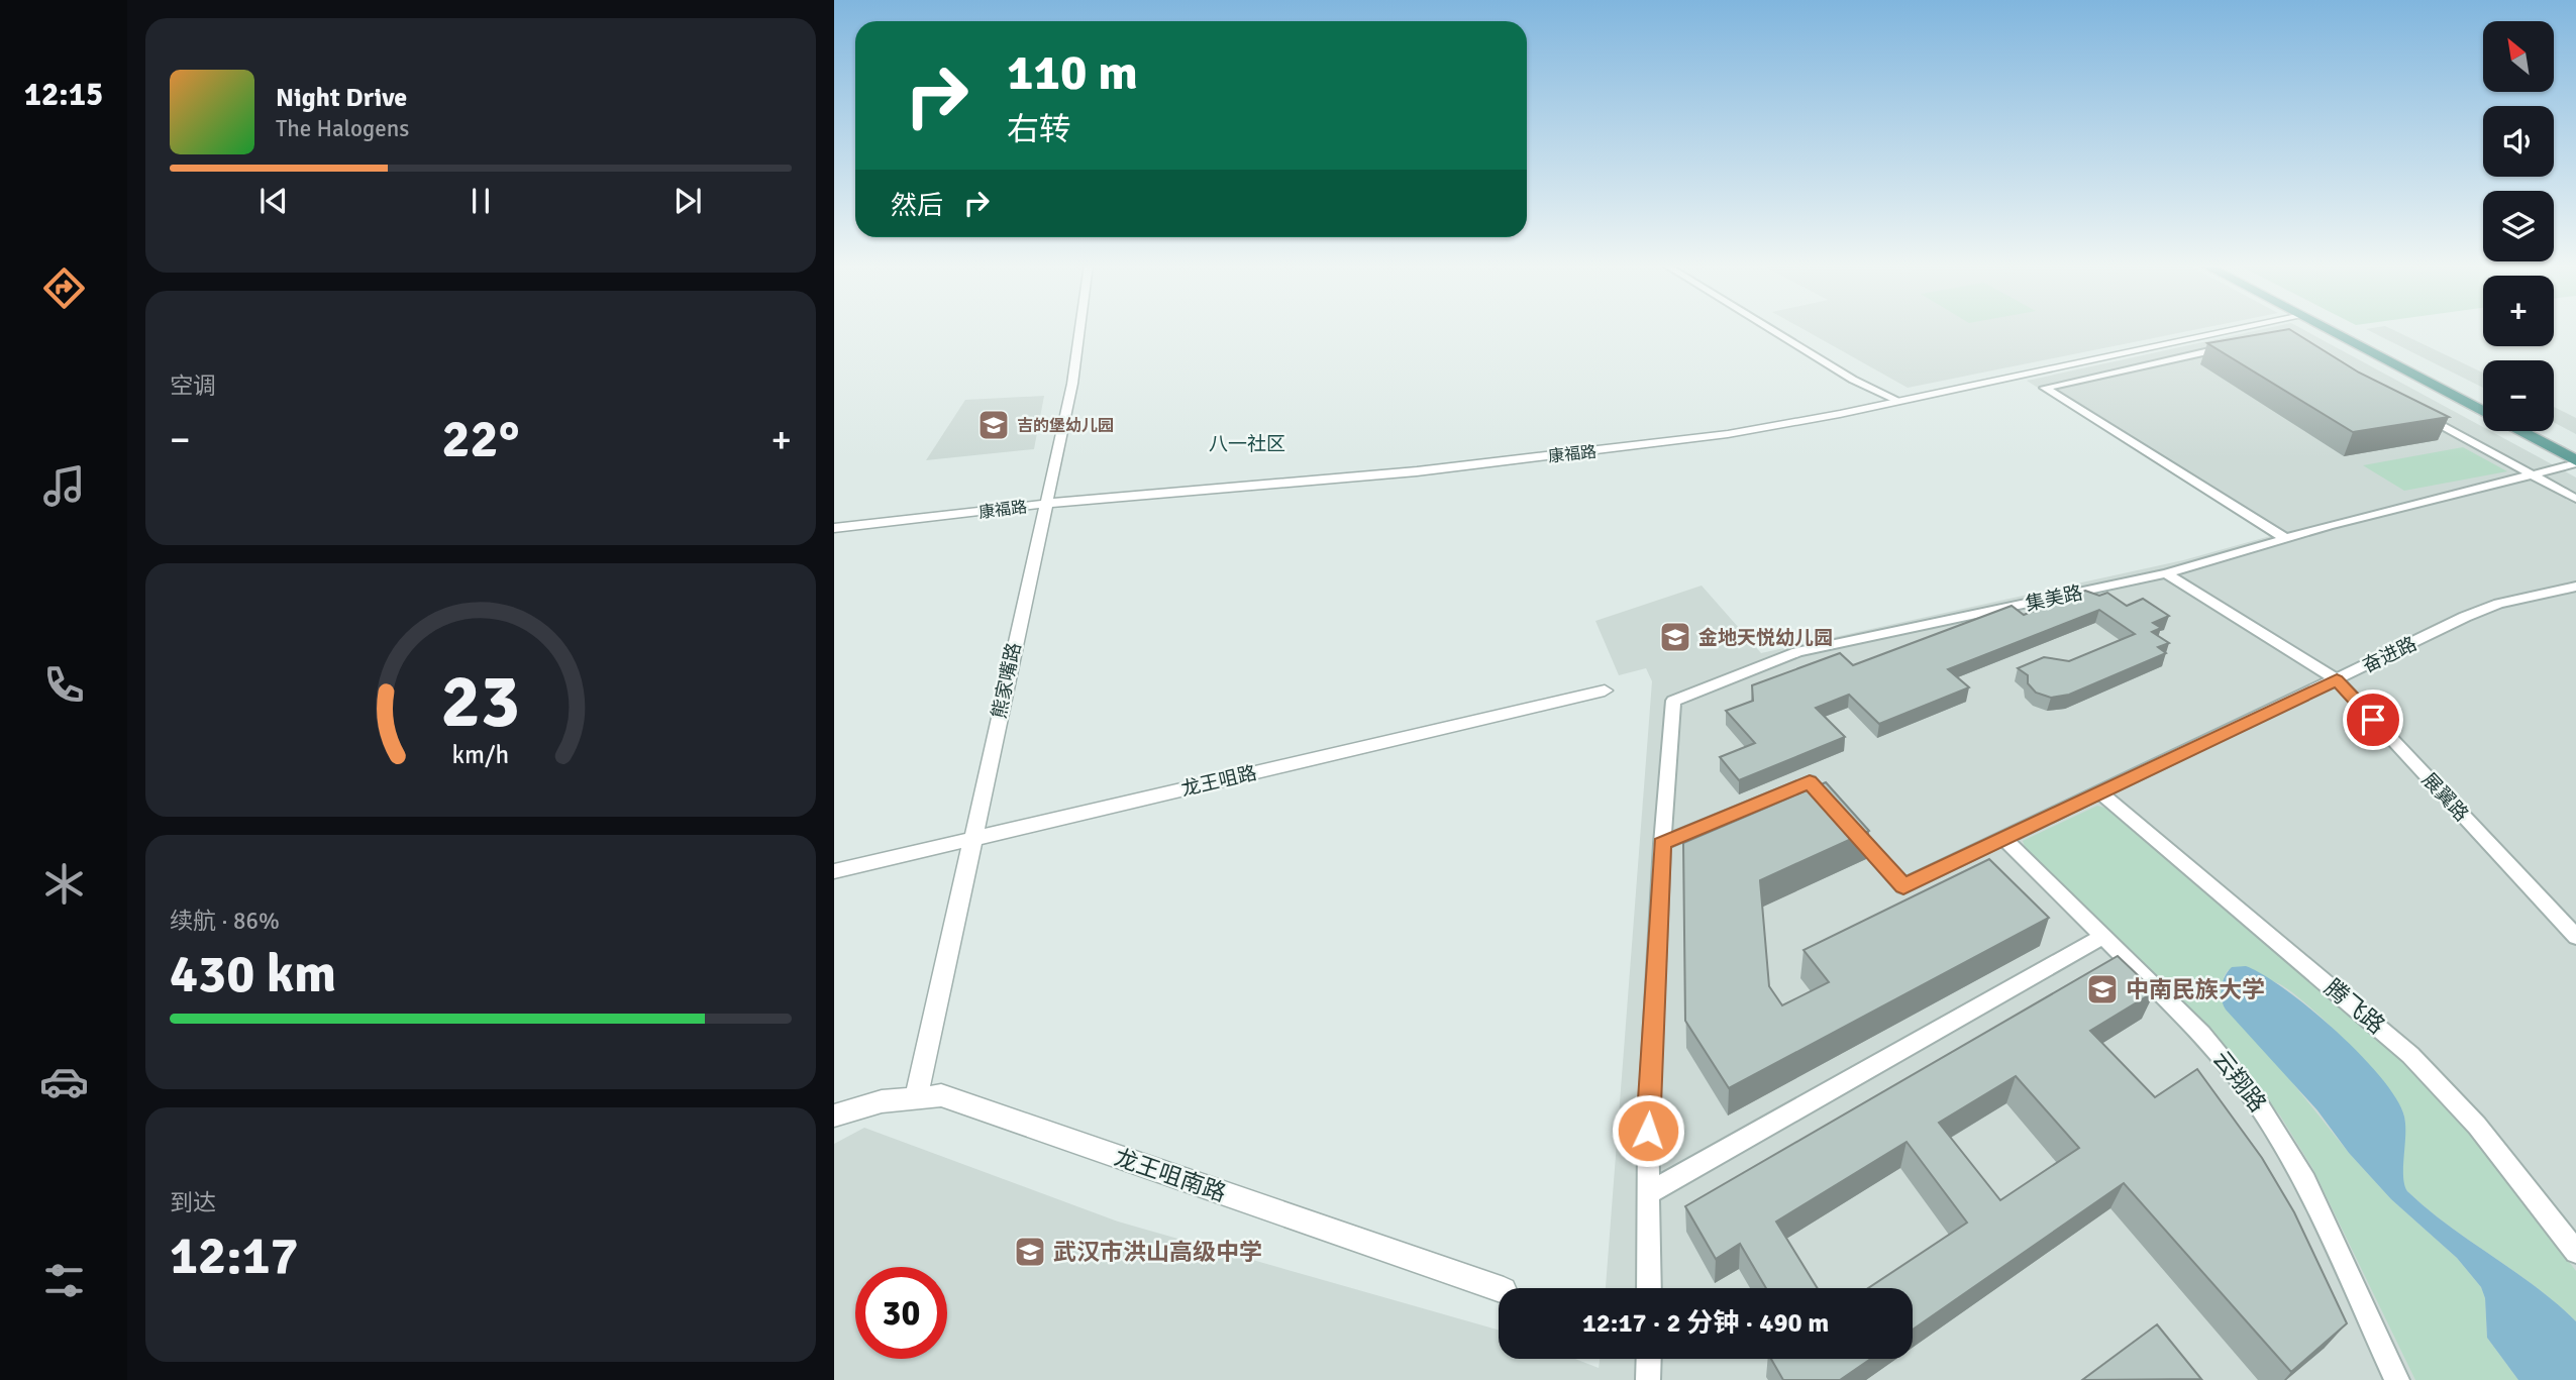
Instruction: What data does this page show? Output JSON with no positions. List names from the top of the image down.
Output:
{
  "streets": {
    "street": [
      "康福路",
      "集美路",
      "奋进路",
      "熊家嘴路",
      "龙王咀路",
      "展翼路",
      "腾飞路",
      "云翔路",
      "龙王咀南路"
    ]
  },
  "crossings": [
    ["康福路", "熊家嘴路"],
    ["集美路", "奋进路"],
    ["集美路", "展翼路"],
    ["奋进路", "展翼路"],
    ["奋进路", "腾飞路"],
    ["奋进路", "云翔路"],
    ["熊家嘴路", "龙王咀路"],
    ["熊家嘴路", "龙王咀南路"]
  ],
  "districts": ["八一社区"],
  "places": {
    "school or university": [
      "吉的堡幼儿园",
      "金地天悦幼儿园",
      "中南民族大学",
      "武汉市洪山高级中学"
    ]
  },
  "north": "top left",
  "page": {
    "tabs": "12:15",
    "map_buttons": ["+", "−"],
    "turn": ["110 m", "右转"],
    "song": ["Night Drive", "The Halogens"],
    "then": "然后",
    "tile": [
      "空调",
      ["续航 · 86%", "430 km"],
      ["到达", "12:17"]
    ],
    "heat": ["−", "22°", "+"],
    "limit": "30",
    "trip": "12:17 · 2 分钟 · 490 m",
    "gauge": ["23", "km/h"]
  }
}
